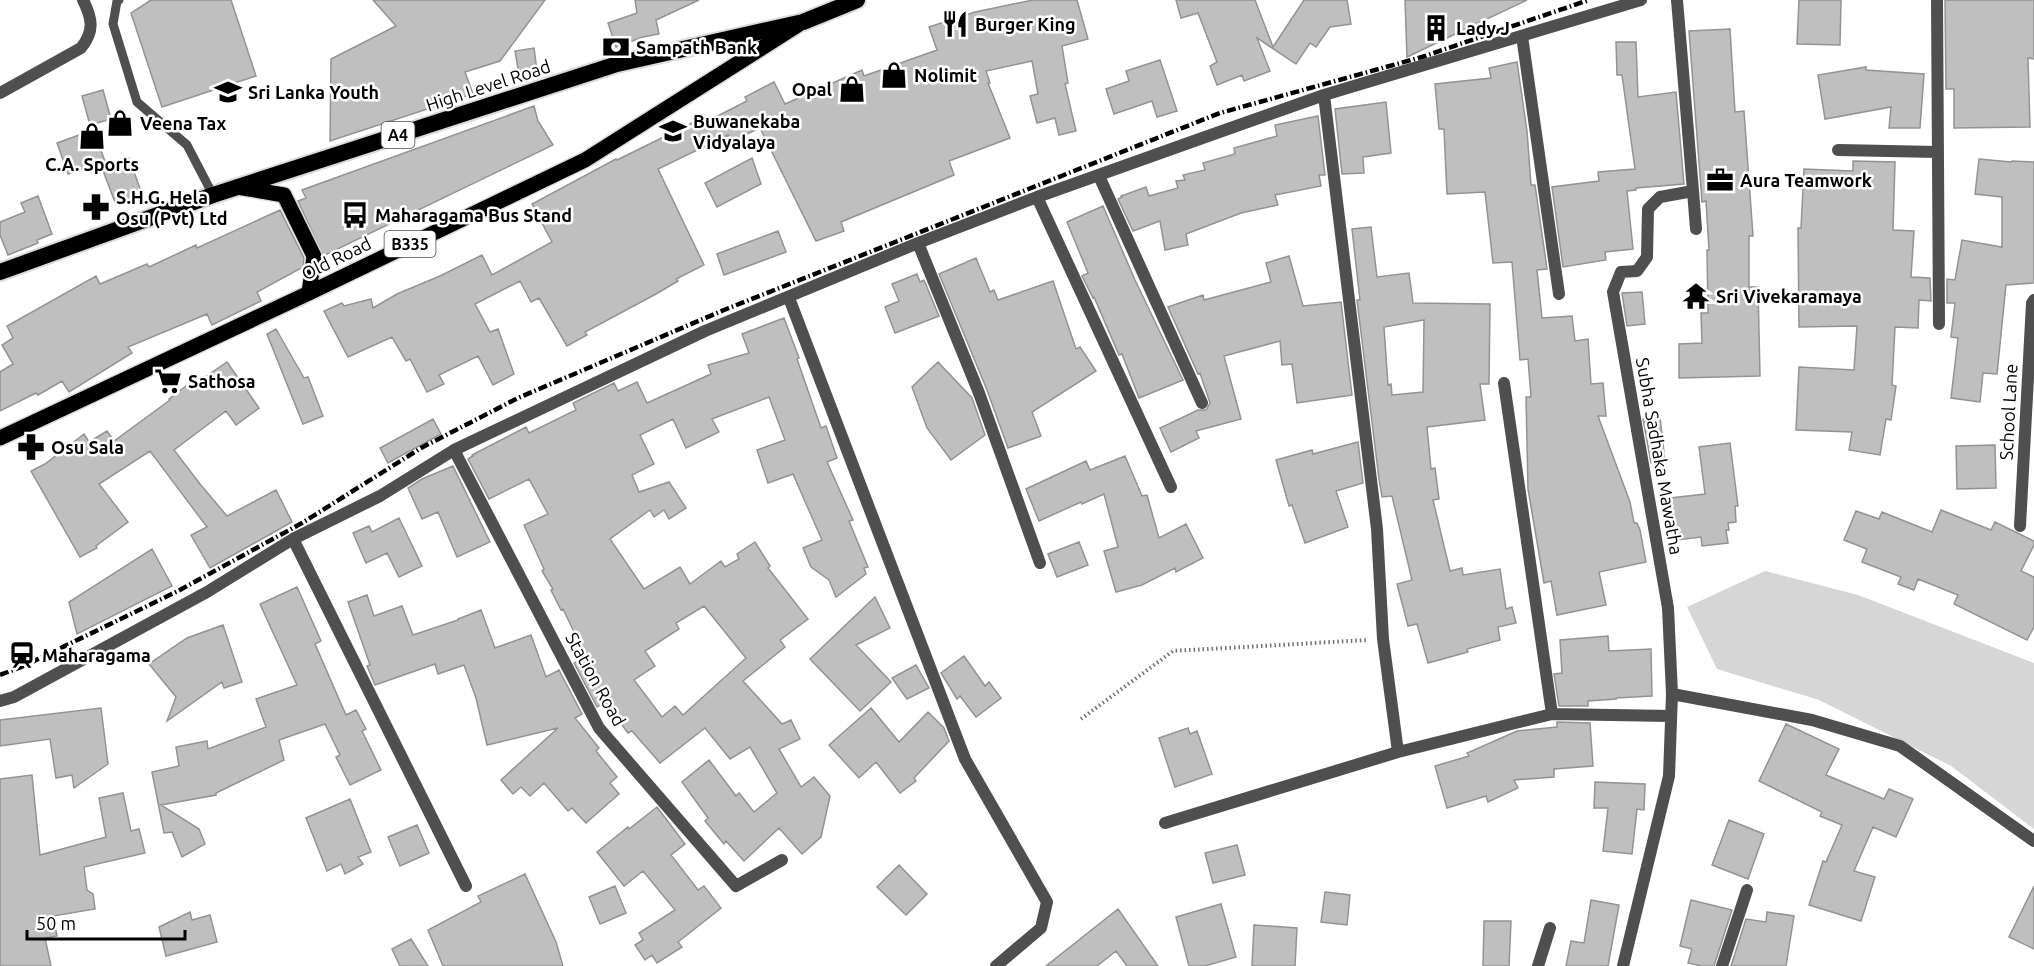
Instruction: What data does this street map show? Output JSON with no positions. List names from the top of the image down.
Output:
{
  "streets": {
    "highway": ["High Level Road", "A4"],
    "main road": ["B335", "Old Road"],
    "street": ["School Lane", "Subha Sadhaka Mawatha", "Station Road"]
  },
  "crossings": [
    ["High Level Road", "Old Road"]
  ],
  "places": {
    "restaurant": ["Burger King"],
    "building": ["Lady J"],
    "bank": ["Sampath Bank"],
    "shop": [
      "Nolimit",
      "Opal",
      "Veena Tax",
      "C.A. Sports"
    ],
    "school or university": ["Sri Lanka Youth", "Buwanekaba Vidyalaya"],
    "office": ["Aura Teamwork"],
    "pharmacy": ["S.H.G. Hela Osu (Pvt) Ltd", "Osu Sala"],
    "bus stop": ["Maharagama Bus Stand"],
    "temple": ["Sri Vivekaramaya"],
    "supermarket": ["Sathosa"],
    "station": ["Maharagama"]
  },
  "scale_bar": "50 m"
}
